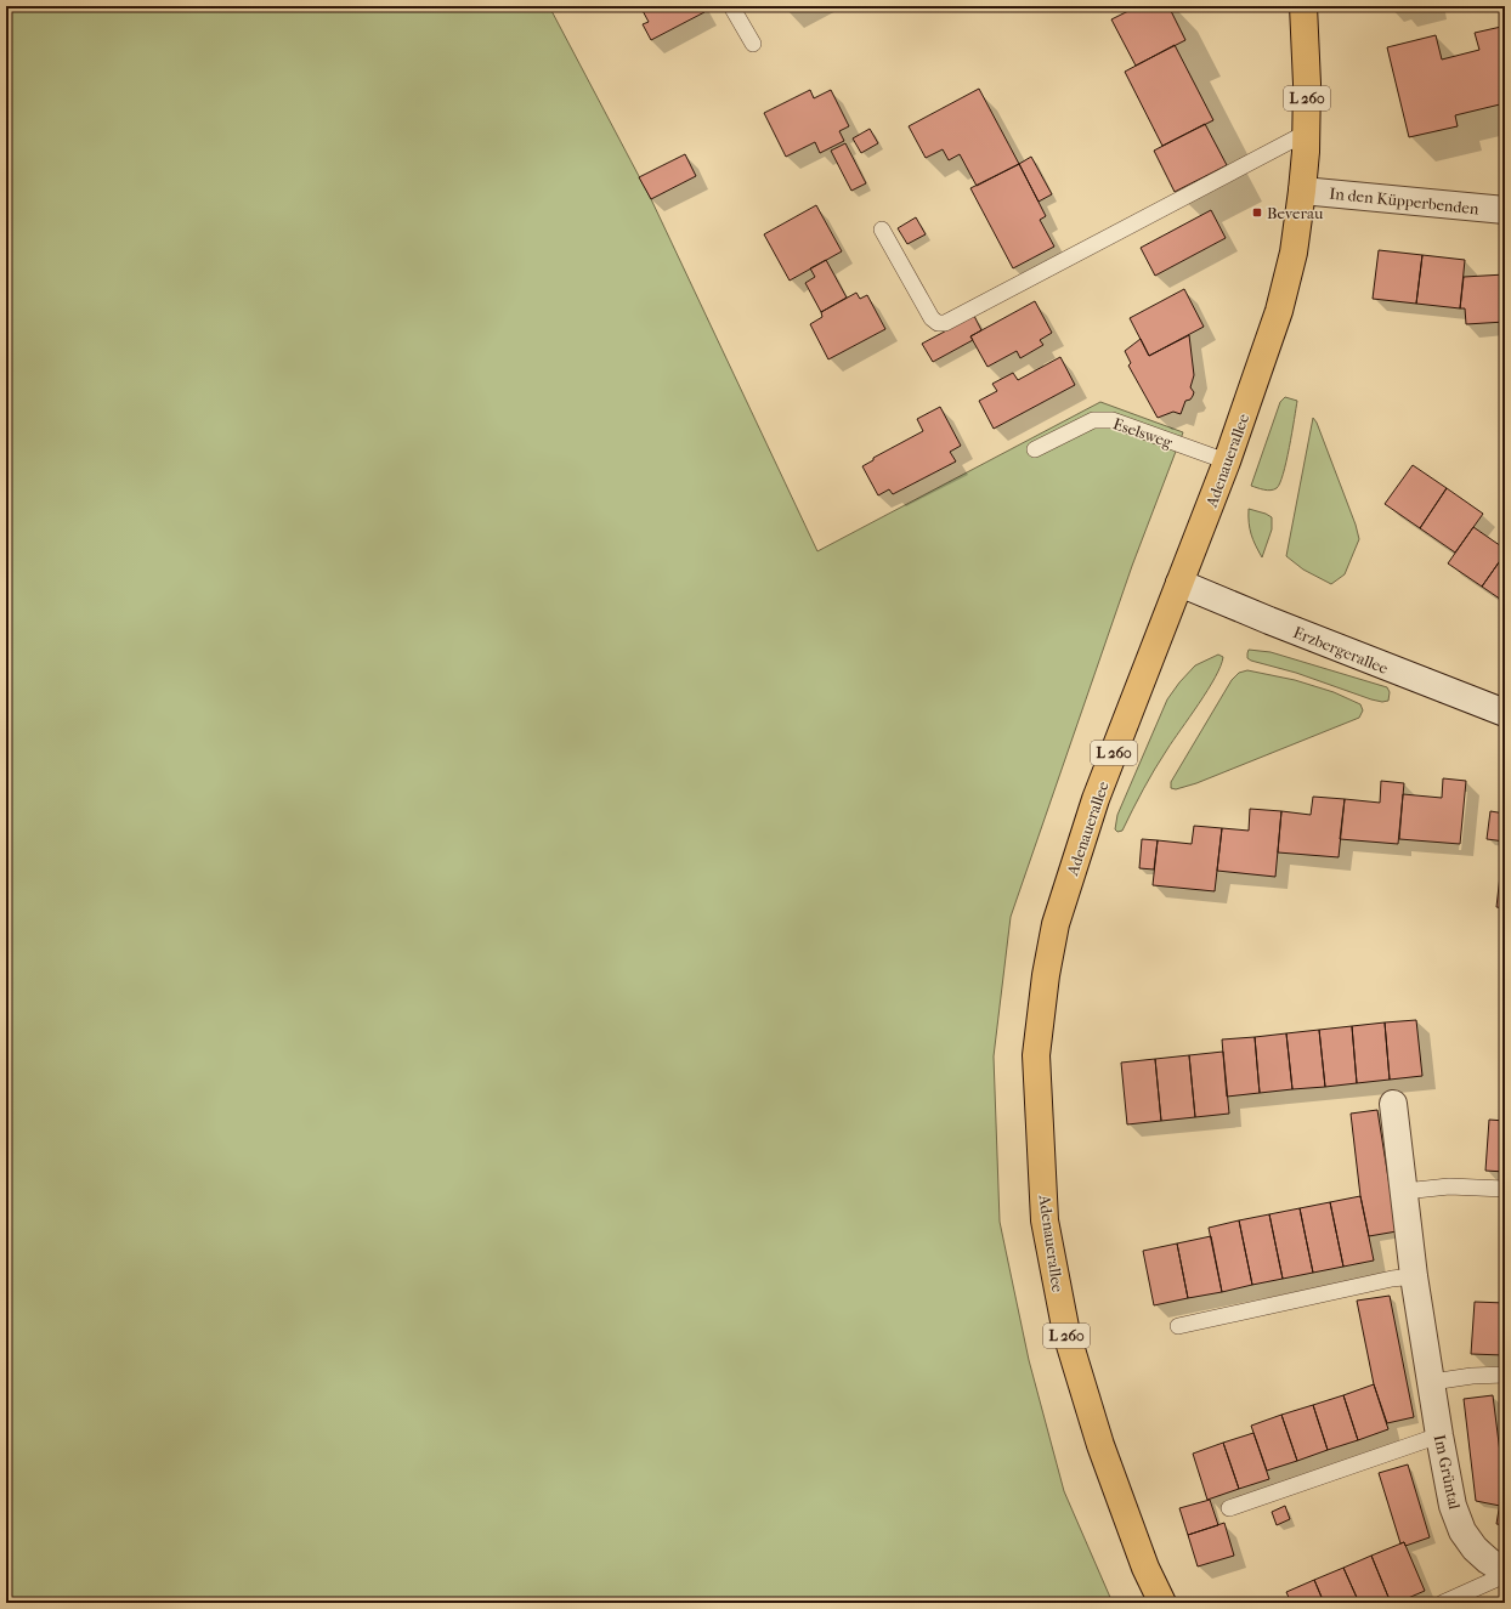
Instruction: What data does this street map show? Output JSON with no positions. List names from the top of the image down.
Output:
{
  "streets": {
    "main road": ["L 260", "Adenauerallee"],
    "street": ["In den Küpperbenden", "Erzbergerallee", "Im Grüntal"],
    "lane": ["Eselsweg"]
  },
  "crossings": [
    ["In den Küpperbenden", "Adenauerallee"],
    ["Eselsweg", "Adenauerallee"],
    ["Adenauerallee", "Erzbergerallee"]
  ],
  "places": {
    "transit": ["Beverau"]
  }
}
